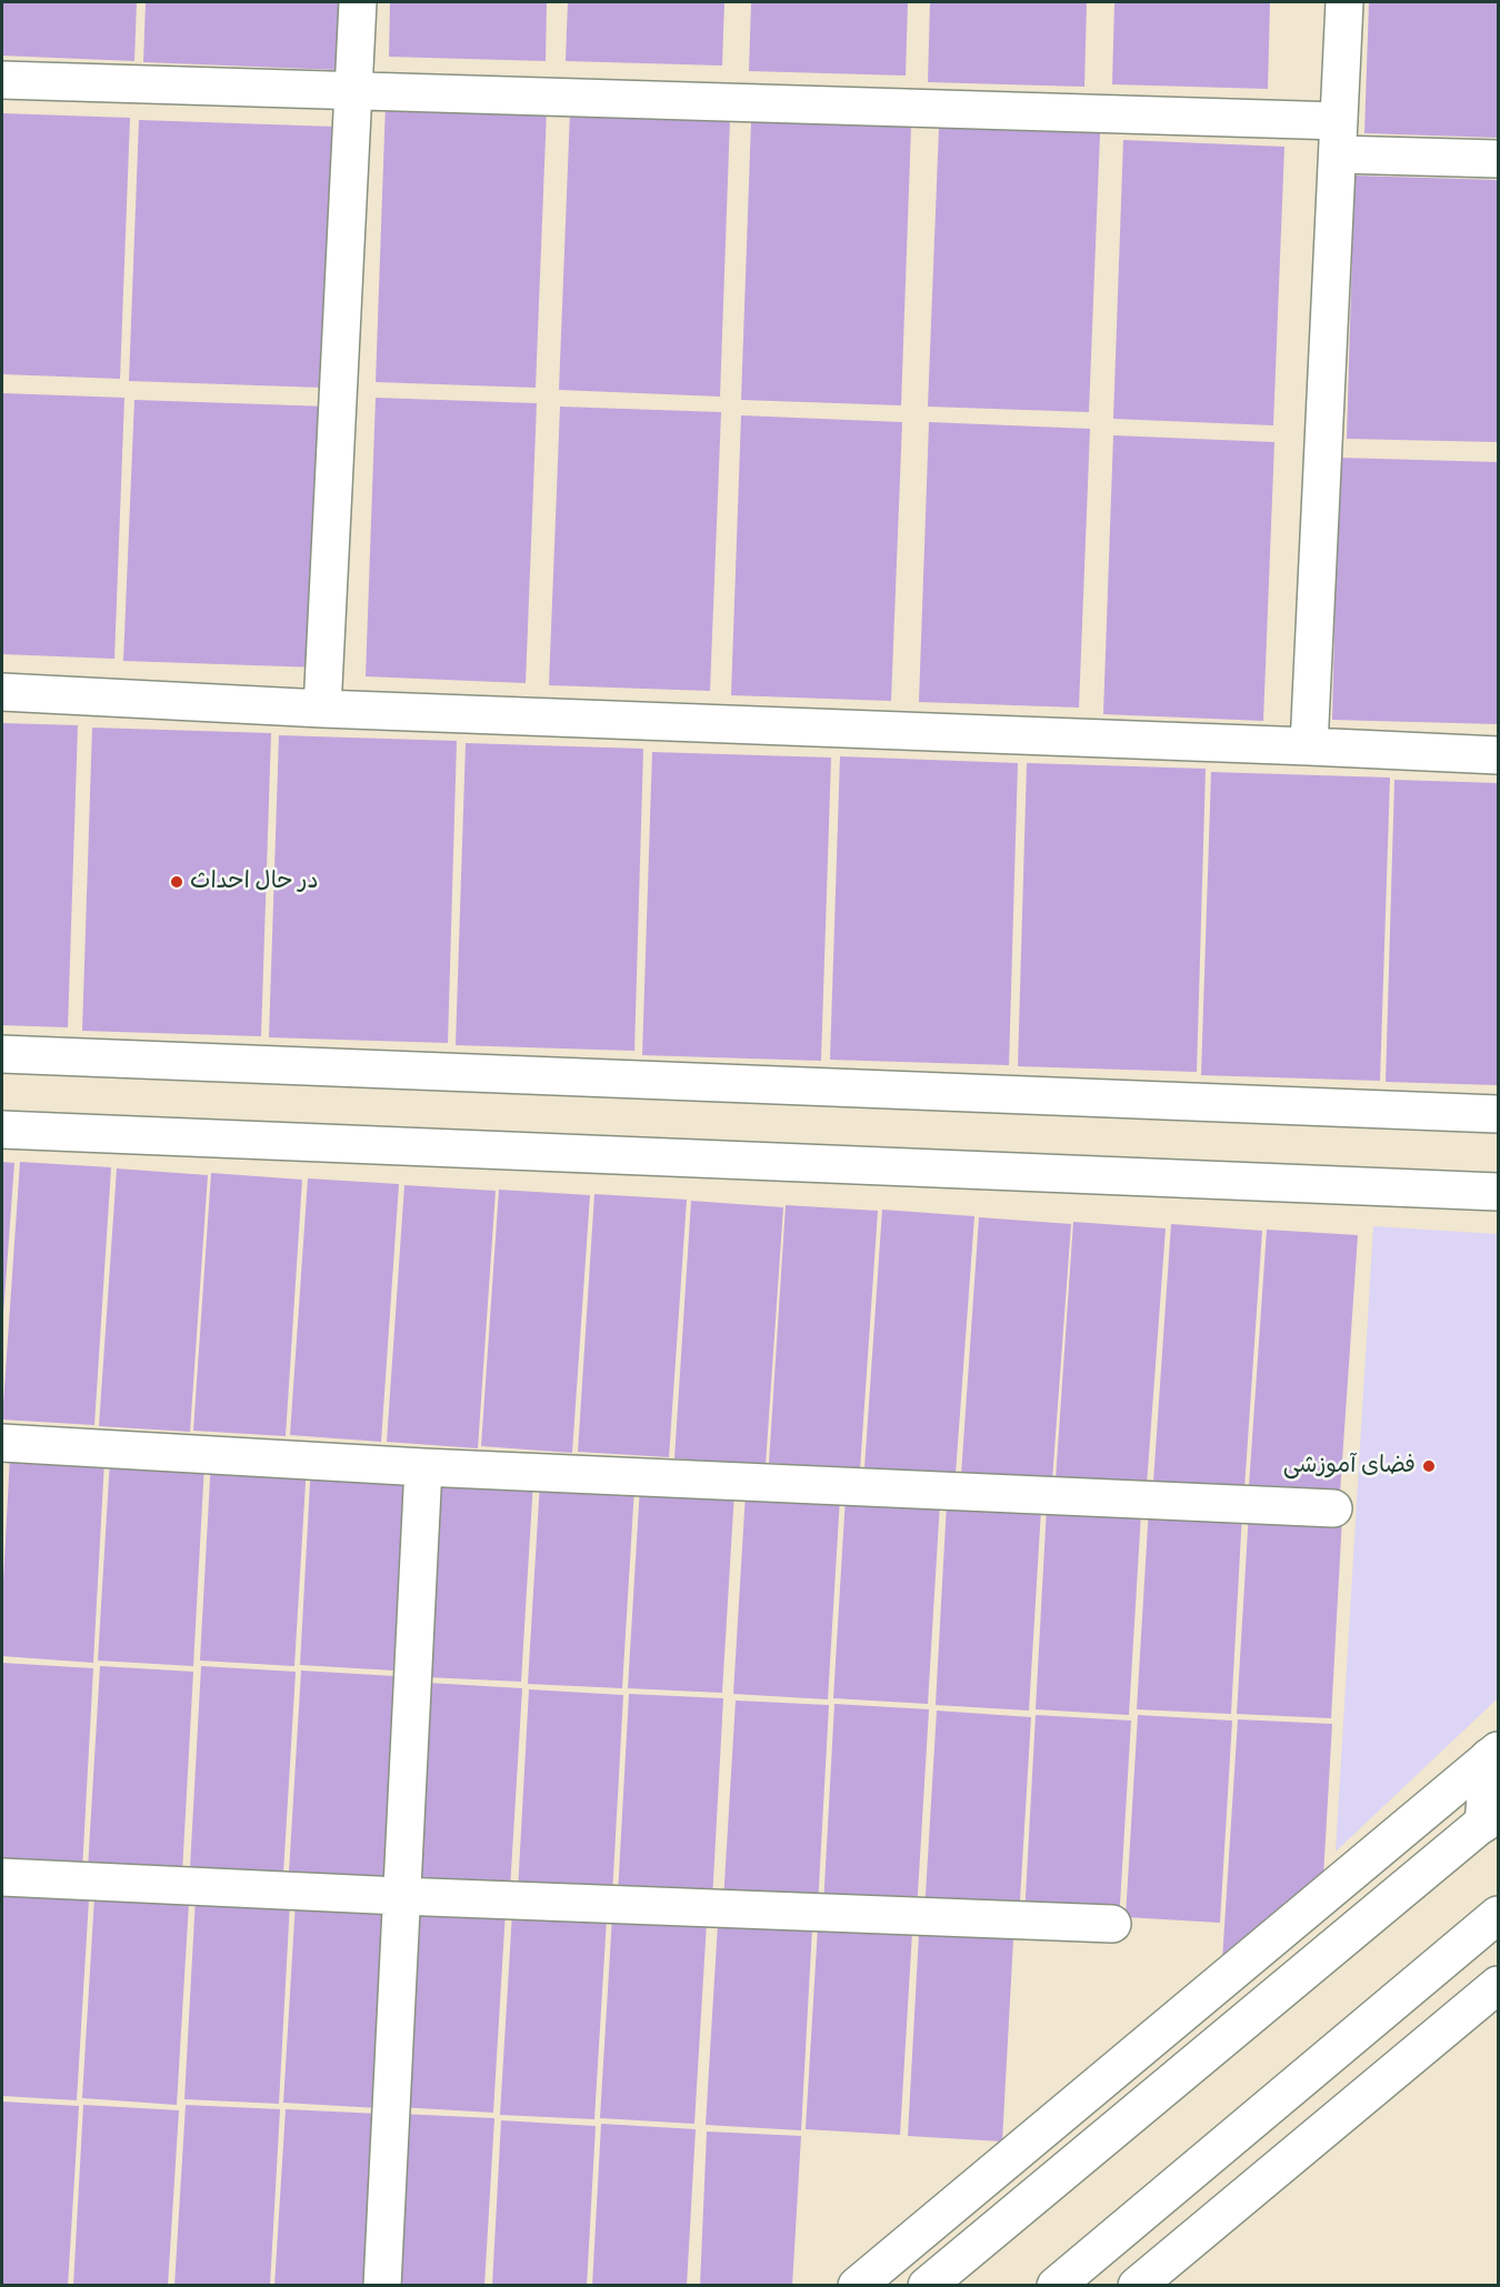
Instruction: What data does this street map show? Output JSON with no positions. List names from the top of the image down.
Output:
{
  "places": ["در حال احداث", "فضای آموزشی"]
}
